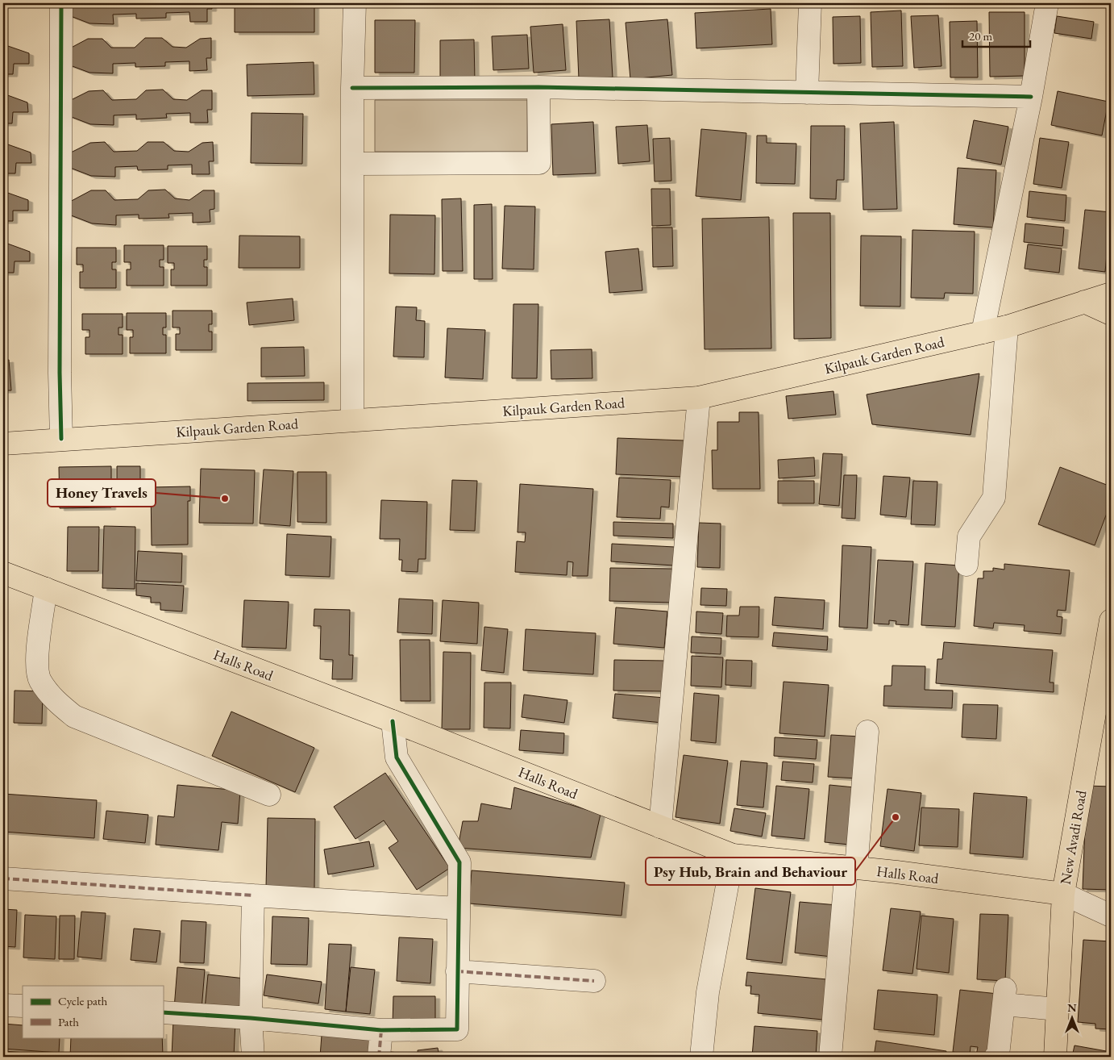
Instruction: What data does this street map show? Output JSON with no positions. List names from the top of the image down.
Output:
{
  "streets": {
    "main road": ["Kilpauk Garden Road", "Halls Road", "New Avadi Road"]
  },
  "crossings": [
    ["Halls Road", "New Avadi Road"]
  ],
  "places": ["Honey Travels", "Psy Hub, Brain and Behaviour"],
  "legend": ["Cycle path", "Path"],
  "scale_bar": "20 m",
  "north": "top"
}
